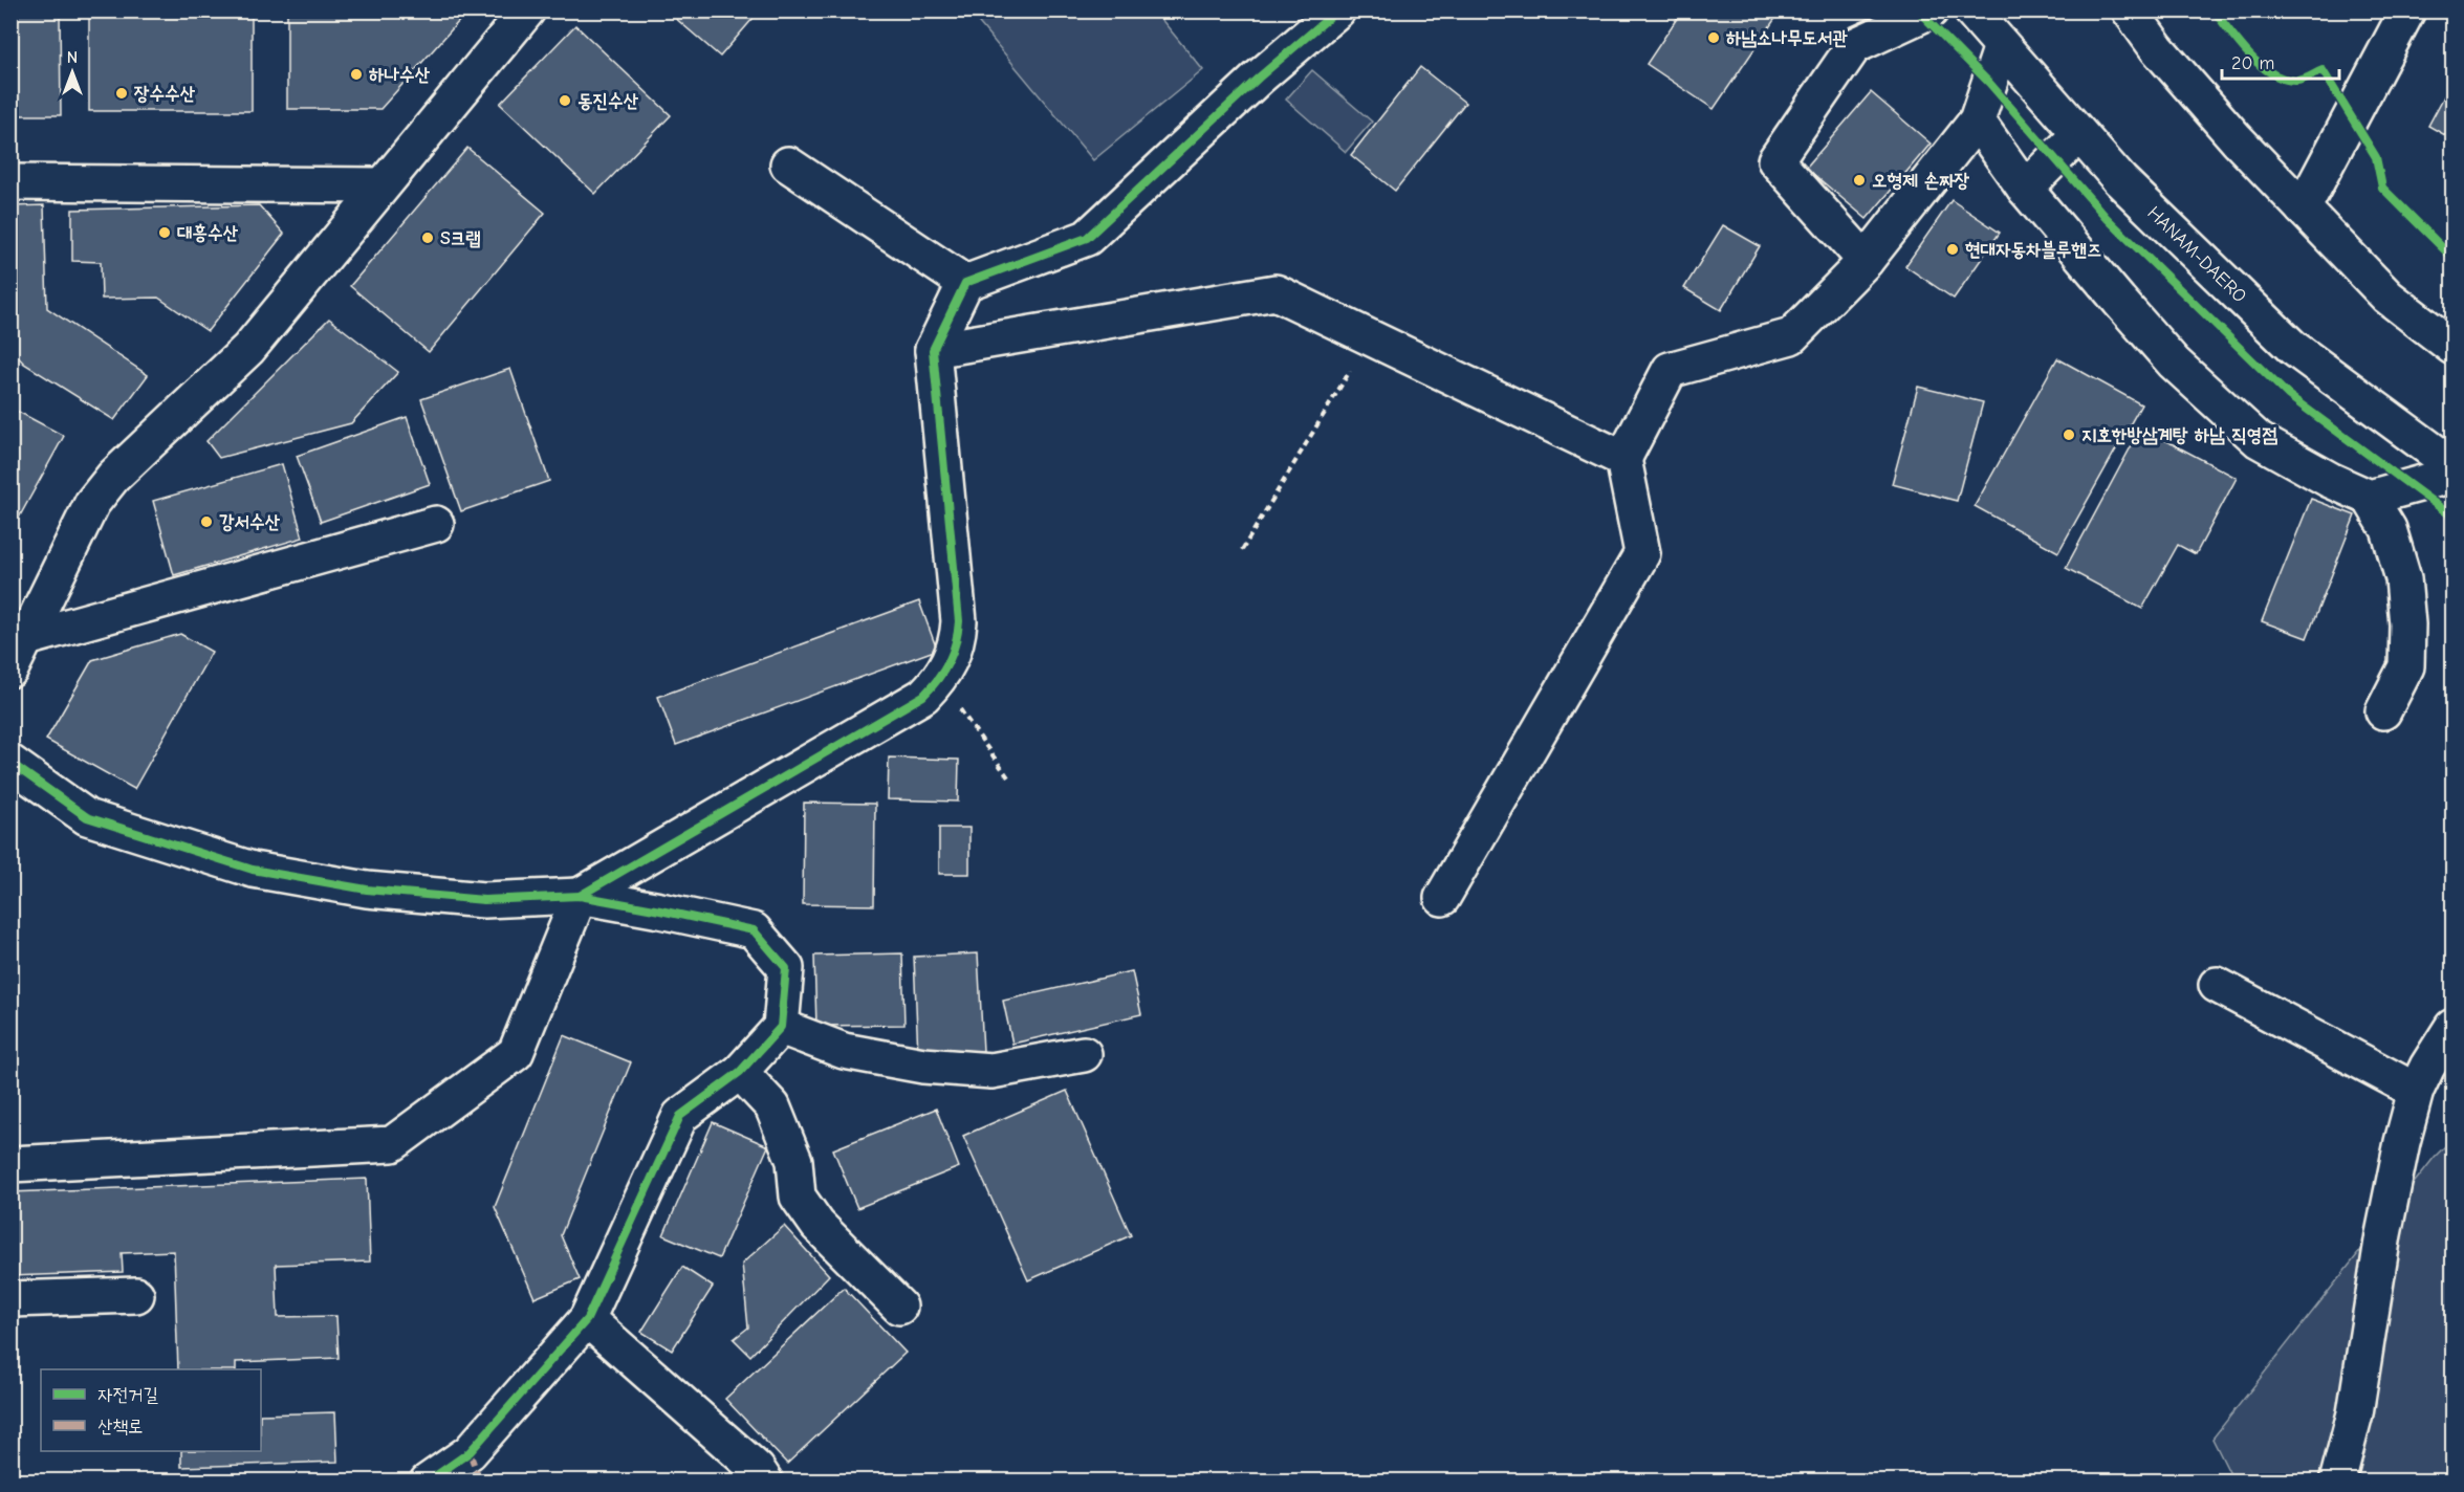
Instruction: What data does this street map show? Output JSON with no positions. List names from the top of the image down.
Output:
{
  "streets": {
    "street": ["HANAM-DAERO"]
  },
  "places": [
    "하남소나무도서관",
    "하나수산",
    "장수수산",
    "동진수산",
    "오형제 손짜장",
    "대흥수산",
    "S크랩",
    "현대자동차블루핸즈",
    "지호한방삼계탕 하남 직영점",
    "강서수산"
  ],
  "legend": ["자전거길", "산책로"],
  "scale_bar": "20 m",
  "north": "top"
}
